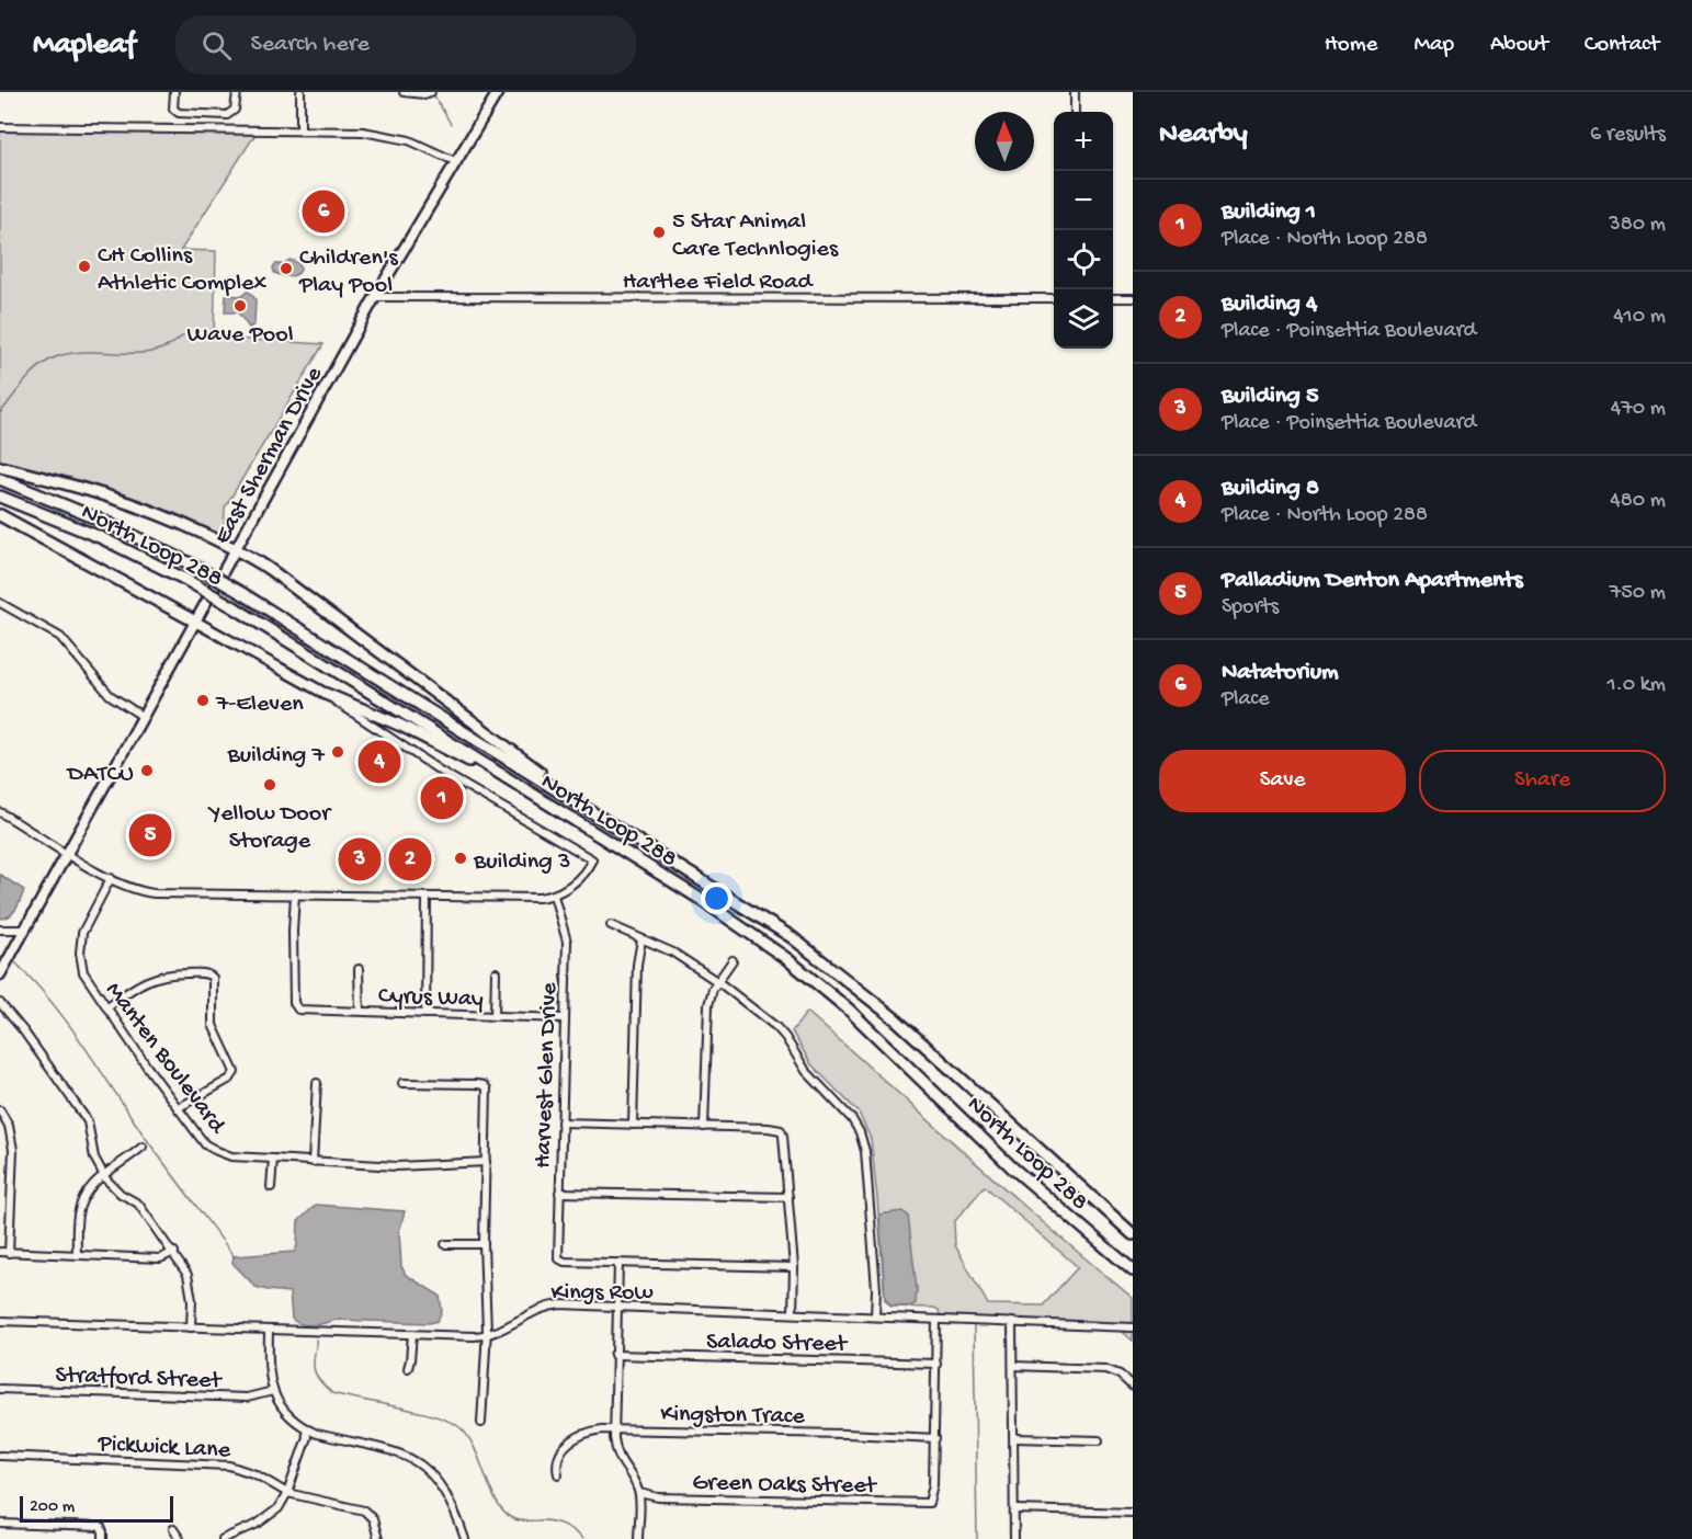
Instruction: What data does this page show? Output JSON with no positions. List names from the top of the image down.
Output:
{
  "streets": {
    "highway": ["North Loop 288"],
    "main road": ["East Sherman Drive"],
    "street": [
      "Hartlee Field Road",
      "Cyrus Way",
      "Manten Boulevard",
      "Harvest Glen Drive",
      "Kings Row",
      "Salado Street",
      "Stratford Street",
      "Kingston Trace",
      "Pickwick Lane",
      "Green Oaks Street"
    ]
  },
  "crossings": [
    ["Hartlee Field Road", "East Sherman Drive"],
    ["East Sherman Drive", "North Loop 288"],
    ["North Loop 288", "Harvest Glen Drive"],
    ["Cyrus Way", "Harvest Glen Drive"],
    ["Kingston Trace", "Green Oaks Street"]
  ],
  "places": [
    "5 Star Animal Care Technlogies",
    "CH Collins Athletic Complex",
    "Children's Play Pool",
    "Wave Pool",
    "7-Eleven",
    "Building 7",
    "DATCU",
    "Yellow Door Storage",
    "Building 3"
  ],
  "scale_bar": "200 m",
  "north": "top",
  "page": {
    "header": "Mapleaf",
    "search": "Search here",
    "nav": [
      "Home",
      "Map",
      "About",
      "Contact"
    ],
    "heading": ["Nearby", "6 results"],
    "map_buttons": ["+", "−"],
    "list": [
      {
        "mark": "1",
        "name": "Building 1",
        "note": "Place · North Loop 288",
        "value": "380 m"
      },
      {
        "mark": "2",
        "name": "Building 4",
        "note": "Place · Poinsettia Boulevard",
        "value": "410 m"
      },
      {
        "mark": "3",
        "name": "Building 5",
        "note": "Place · Poinsettia Boulevard",
        "value": "470 m"
      },
      {
        "mark": "4",
        "name": "Building 8",
        "note": "Place · North Loop 288",
        "value": "480 m"
      },
      {
        "mark": "5",
        "name": "Palladium Denton Apartments",
        "note": "Sports",
        "value": "750 m"
      },
      {
        "mark": "6",
        "name": "Natatorium",
        "note": "Place",
        "value": "1.0 km"
      }
    ],
    "pins": [
      "6",
      "4",
      "1",
      "5",
      "2",
      "3"
    ],
    "buttons": ["Save", "Share"],
    "scale": "200 m"
  }
}
